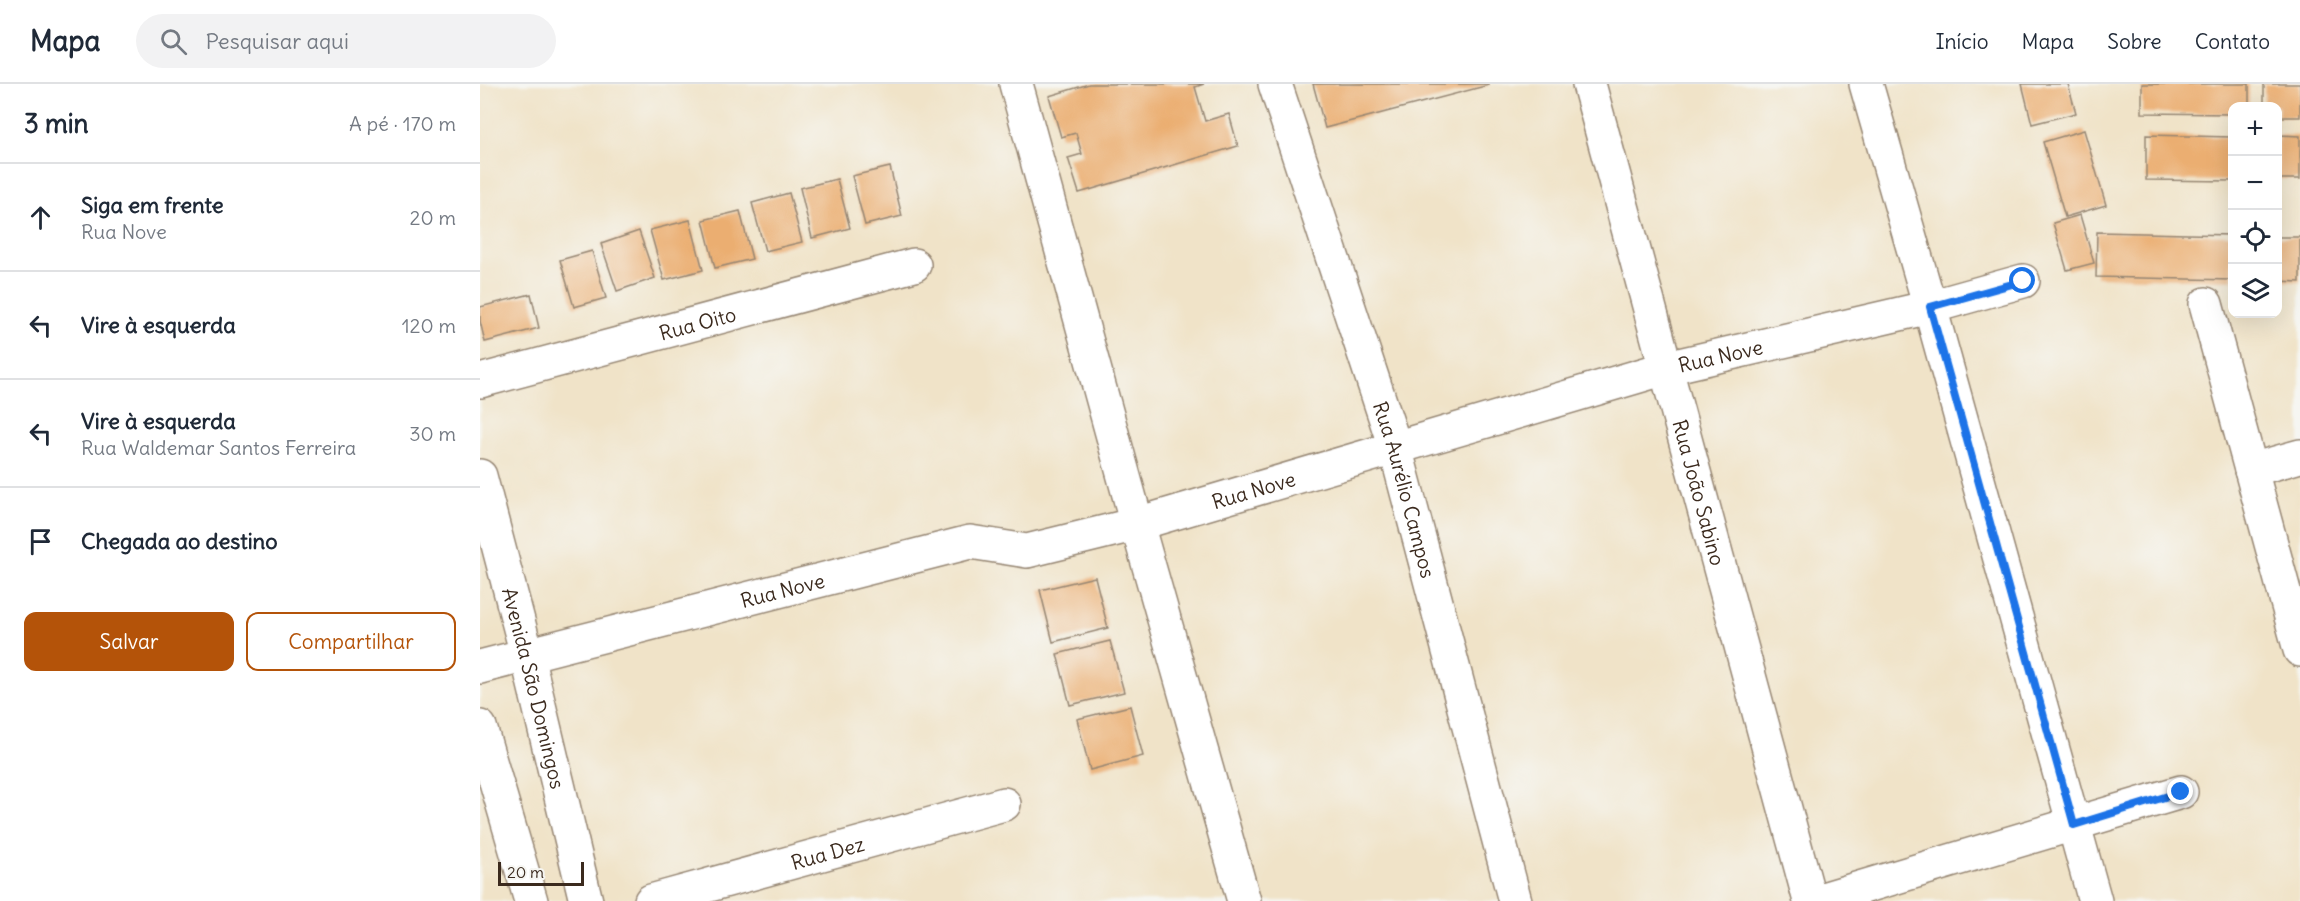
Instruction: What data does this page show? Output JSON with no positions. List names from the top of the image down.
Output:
{
  "streets": {
    "street": [
      "Rua Oito",
      "Rua Nove",
      "Rua Aurélio Campos",
      "Rua João Sabino",
      "Avenida São Domingos",
      "Rua Dez"
    ]
  },
  "crossings": [
    ["Rua Nove", "Rua Aurélio Campos"],
    ["Rua Nove", "Rua João Sabino"],
    ["Rua Nove", "Avenida São Domingos"]
  ],
  "scale_bar": "20 m",
  "page": {
    "header": "Mapa",
    "search": "Pesquisar aqui",
    "nav": [
      "Início",
      "Mapa",
      "Sobre",
      "Contato"
    ],
    "heading": ["3 min", "A pé · 170 m"],
    "map_buttons": ["+", "−"],
    "list": [
      ["Siga em frente", "Rua Nove", "20 m"],
      ["Vire à esquerda", "120 m"],
      ["Vire à esquerda", "Rua Waldemar Santos Ferreira", "30 m"],
      "Chegada ao destino"
    ],
    "buttons": ["Salvar", "Compartilhar"],
    "scale": "20 m"
  }
}
